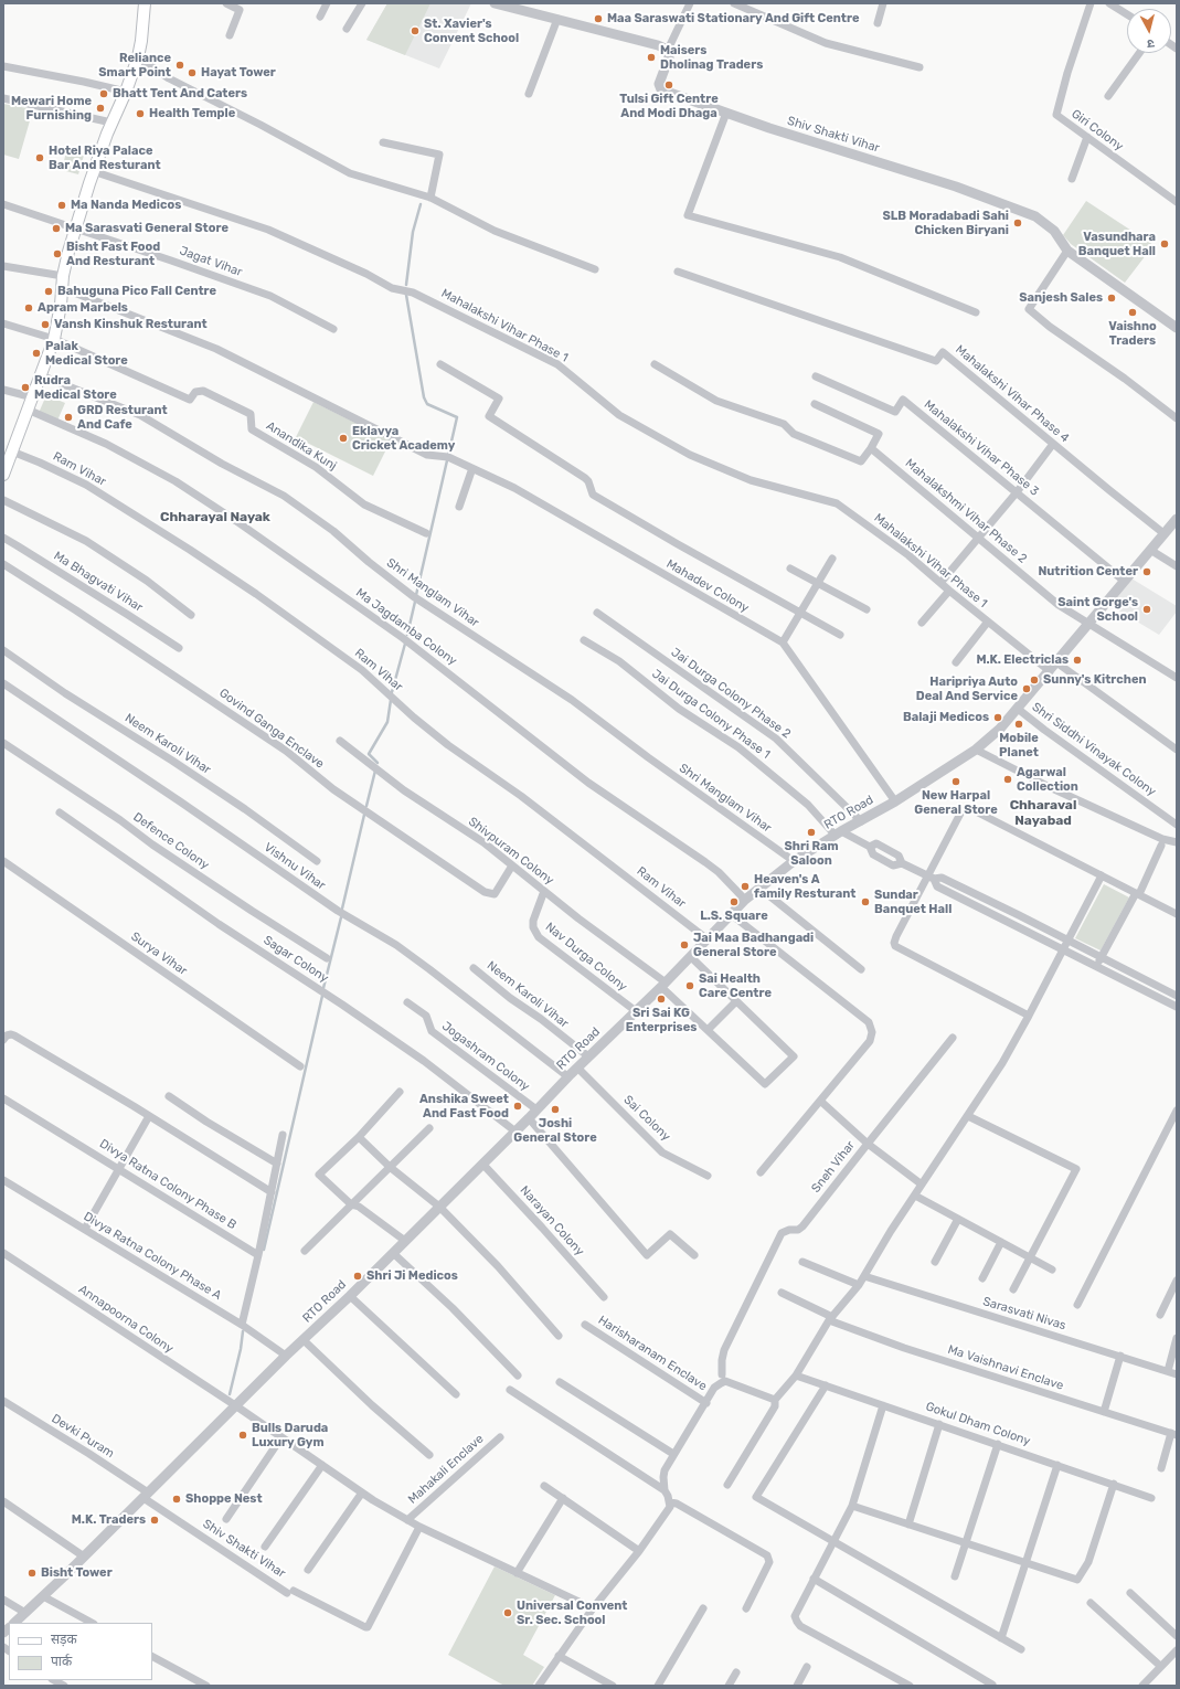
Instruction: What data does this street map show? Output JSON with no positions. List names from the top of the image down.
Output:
{
  "streets": {
    "street": [
      "Giri Colony",
      "Shiv Shakti Vihar",
      "Jagat Vihar",
      "Mahalakshi Vihar Phase 1",
      "Mahalakshi Vihar Phase 4",
      "Anandika Kunj",
      "Mahalakshi Vihar Phase 3",
      "Ram Vihar",
      "Mahalakshmi Vihar Phase 2",
      "Ma Bhagvati Vihar",
      "Mahadev Colony",
      "Shri Manglam Vihar",
      "Ma Jagdamba Colony",
      "Jai Durga Colony Phase 2",
      "Jai Durga Colony Phase 1",
      "Govind Ganga Enclave",
      "Neem Karoli Vihar",
      "Shri Siddhi Vinayak Colony",
      "RTO Road",
      "Defence Colony",
      "Shivpuram Colony",
      "Vishnu Vihar",
      "Surya Vihar",
      "Nav Durga Colony",
      "Sagar Colony",
      "Jogashram Colony",
      "Sai Colony",
      "Sneh Vihar",
      "Divya Ratna Colony Phase B",
      "Narayan Colony",
      "Divya Ratna Colony Phase A",
      "Sarasvati Nivas",
      "Annapoorna Colony",
      "Harisharanam Enclave",
      "Ma Vaishnavi Enclave",
      "Gokul Dham Colony",
      "Devki Puram",
      "Mahakali Enclave"
    ]
  },
  "crossings": [
    ["Shiv Shakti Vihar", "RTO Road"],
    ["Shiv Shakti Vihar", "Annapoorna Colony"],
    ["Shiv Shakti Vihar", "Devki Puram"],
    ["Mahalakshi Vihar Phase 1", "RTO Road"],
    ["Mahalakshi Vihar Phase 4", "RTO Road"],
    ["Mahalakshi Vihar Phase 3", "RTO Road"],
    ["Ram Vihar", "RTO Road"],
    ["Mahalakshmi Vihar Phase 2", "RTO Road"],
    ["Mahadev Colony", "RTO Road"],
    ["Shri Manglam Vihar", "RTO Road"],
    ["Ma Jagdamba Colony", "RTO Road"],
    ["Jai Durga Colony Phase 2", "RTO Road"],
    ["Jai Durga Colony Phase 1", "RTO Road"],
    ["Govind Ganga Enclave", "Shivpuram Colony"],
    ["Neem Karoli Vihar", "RTO Road"],
    ["Shri Siddhi Vinayak Colony", "RTO Road"],
    ["RTO Road", "Shivpuram Colony"],
    ["RTO Road", "Vishnu Vihar"],
    ["RTO Road", "Nav Durga Colony"],
    ["RTO Road", "Sagar Colony"],
    ["RTO Road", "Jogashram Colony"],
    ["RTO Road", "Sai Colony"],
    ["RTO Road", "Narayan Colony"],
    ["RTO Road", "Divya Ratna Colony Phase A"],
    ["RTO Road", "Annapoorna Colony"],
    ["RTO Road", "Devki Puram"],
    ["Shivpuram Colony", "Nav Durga Colony"],
    ["Annapoorna Colony", "Mahakali Enclave"]
  ],
  "districts": ["Chharayal Nayak", "Chharaval Nayabad"],
  "places": [
    "Maa Saraswati Stationary And Gift Centre",
    "St. Xavier's Convent School",
    "Maisers Dholinag Traders",
    "Reliance Smart Point",
    "Hayat Tower",
    "Tulsi Gift Centre And Modi Dhaga",
    "Bhatt Tent And Caters",
    "Mewari Home Furnishing",
    "Health Temple",
    "Hotel Riya Palace Bar And Resturant",
    "Ma Nanda Medicos",
    "SLB Moradabadi Sahi Chicken Biryani",
    "Ma Sarasvati General Store",
    "Vasundhara Banquet Hall",
    "Bisht Fast Food And Resturant",
    "Bahuguna Pico Fall Centre",
    "Sanjesh Sales",
    "Apram Marbels",
    "Vaishno Traders",
    "Vansh Kinshuk Resturant",
    "Palak Medical Store",
    "Rudra Medical Store",
    "GRD Resturant And Cafe",
    "Eklavya Cricket Academy",
    "Nutrition Center",
    "Saint Gorge's School",
    "M.K. Electriclas",
    "Sunny's Kitrchen",
    "Haripriya Auto Deal And Service",
    "Balaji Medicos",
    "Mobile Planet",
    "Agarwal Collection",
    "New Harpal General Store",
    "Shri Ram Saloon",
    "Heaven's A family Resturant",
    "L.S. Square",
    "Sundar Banquet Hall",
    "Jai Maa Badhangadi General Store",
    "Sai Health Care Centre",
    "Sri Sai KG Enterprises",
    "Anshika Sweet And Fast Food",
    "Joshi General Store",
    "Shri Ji Medicos",
    "Bulls Daruda Luxury Gym",
    "Shoppe Nest",
    "M.K. Traders",
    "Bisht Tower",
    "Universal Convent Sr. Sec. School"
  ],
  "legend": ["सड़क", "पार्क"],
  "north": "bottom"
}
